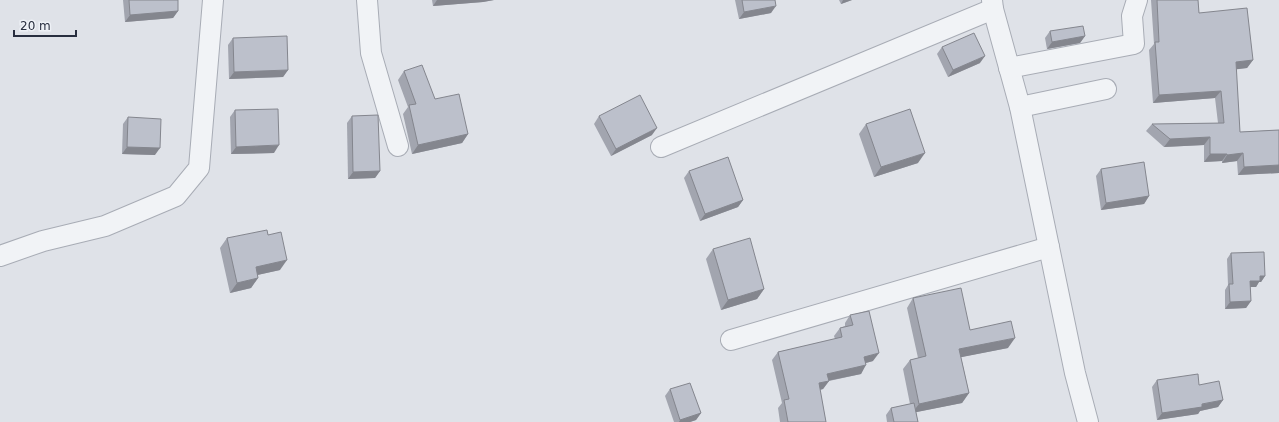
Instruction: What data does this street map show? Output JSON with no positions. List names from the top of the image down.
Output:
{
  "scale_bar": "20 m"
}
